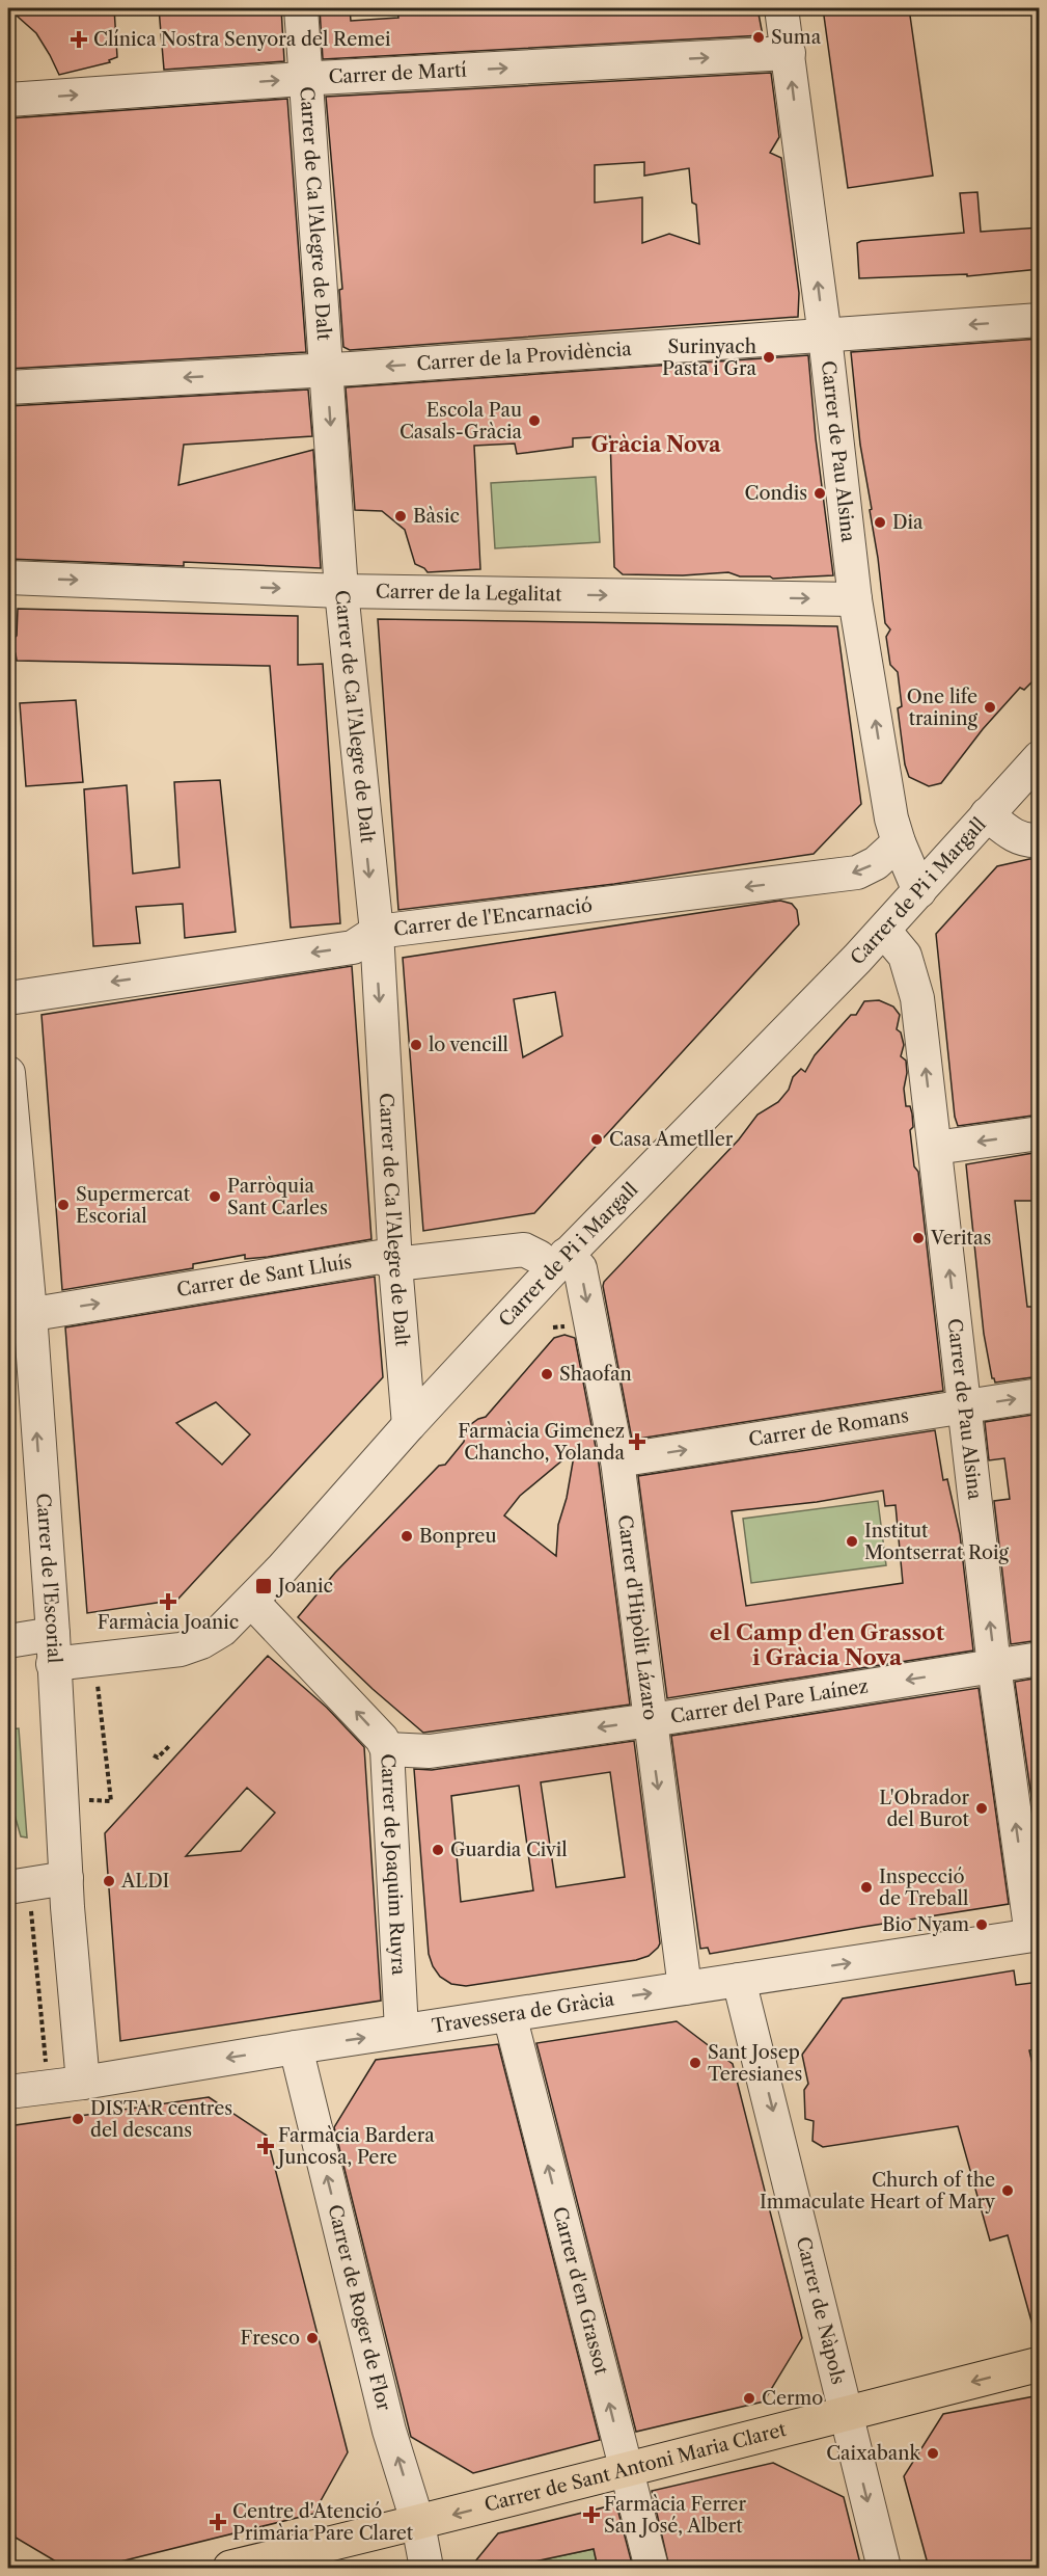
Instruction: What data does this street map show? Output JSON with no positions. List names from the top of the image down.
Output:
{
  "streets": {
    "main road": ["Carrer de Sant Antoni Maria Claret"],
    "street": [
      "Carrer de Martí",
      "Carrer de Ca l'Alegre de Dalt",
      "Carrer de la Providència",
      "Carrer de Pau Alsina",
      "Carrer de la Legalitat",
      "Carrer de Pi i Margall",
      "Carrer de l'Encarnació",
      "Carrer de Sant Lluís",
      "Carrer de Romans",
      "Carrer de l'Escorial",
      "Carrer d'Hipòlit Lázaro",
      "Carrer del Pare Laínez",
      "Carrer de Joaquim Ruyra",
      "Travessera de Gràcia",
      "Carrer d'en Grassot",
      "Carrer de Roger de Flor",
      "Carrer de Nàpols"
    ]
  },
  "crossings": [
    ["Carrer de Martí", "Carrer de Ca l'Alegre de Dalt"],
    ["Carrer de Martí", "Carrer de Pau Alsina"],
    ["Carrer de Ca l'Alegre de Dalt", "Carrer de la Providència"],
    ["Carrer de Ca l'Alegre de Dalt", "Carrer de la Legalitat"],
    ["Carrer de Ca l'Alegre de Dalt", "Carrer de Pi i Margall"],
    ["Carrer de Ca l'Alegre de Dalt", "Carrer de l'Encarnació"],
    ["Carrer de Ca l'Alegre de Dalt", "Carrer de Sant Lluís"],
    ["Carrer de la Providència", "Carrer de Pau Alsina"],
    ["Carrer de Pau Alsina", "Carrer de la Legalitat"],
    ["Carrer de Pau Alsina", "Carrer de Pi i Margall"],
    ["Carrer de Pau Alsina", "Carrer de l'Encarnació"],
    ["Carrer de Pau Alsina", "Carrer de Romans"],
    ["Carrer de Pau Alsina", "Carrer del Pare Laínez"],
    ["Carrer de Pau Alsina", "Travessera de Gràcia"],
    ["Carrer de Pi i Margall", "Carrer de Sant Lluís"],
    ["Carrer de Pi i Margall", "Carrer de l'Escorial"],
    ["Carrer de Pi i Margall", "Carrer d'Hipòlit Lázaro"],
    ["Carrer de Pi i Margall", "Carrer de Joaquim Ruyra"],
    ["Carrer de Sant Lluís", "Carrer de l'Escorial"],
    ["Carrer de Sant Lluís", "Carrer d'Hipòlit Lázaro"],
    ["Carrer de Romans", "Carrer d'Hipòlit Lázaro"],
    ["Carrer de l'Escorial", "Travessera de Gràcia"],
    ["Carrer d'Hipòlit Lázaro", "Carrer del Pare Laínez"],
    ["Carrer d'Hipòlit Lázaro", "Travessera de Gràcia"],
    ["Carrer del Pare Laínez", "Carrer de Joaquim Ruyra"],
    ["Carrer de Joaquim Ruyra", "Travessera de Gràcia"],
    ["Travessera de Gràcia", "Carrer d'en Grassot"],
    ["Travessera de Gràcia", "Carrer de Roger de Flor"],
    ["Travessera de Gràcia", "Carrer de Nàpols"],
    ["Carrer d'en Grassot", "Carrer de Sant Antoni Maria Claret"],
    ["Carrer de Roger de Flor", "Carrer de Sant Antoni Maria Claret"],
    ["Carrer de Nàpols", "Carrer de Sant Antoni Maria Claret"]
  ],
  "one_way": [
    "Carrer de Martí",
    "Carrer de Ca l'Alegre de Dalt",
    "Carrer de la Providència",
    "Carrer de Pau Alsina",
    "Carrer de la Legalitat",
    "Carrer de l'Encarnació",
    "Carrer de Sant Lluís",
    "Carrer de Romans",
    "Carrer d'Hipòlit Lázaro",
    "Carrer del Pare Laínez",
    "Carrer de Joaquim Ruyra",
    "Carrer d'en Grassot",
    "Carrer de Roger de Flor",
    "Carrer de Nàpols",
    "Carrer de Sant Antoni Maria Claret"
  ],
  "districts": ["Gràcia Nova", "el Camp d'en Grassot i Gràcia Nova"],
  "places": {
    "other": [
      "Suma",
      "Surinyach Pasta i Gra",
      "Escola Pau Casals-Gràcia",
      "Condis",
      "Bàsic",
      "Dia",
      "One life training",
      "lo vencill",
      "Casa Ametller",
      "Parròquia Sant Carles",
      "Supermercat Escorial",
      "Veritas",
      "Shaofan",
      "Bonpreu",
      "Institut Montserrat Roig",
      "L'Obrador del Burot",
      "Guardia Civil",
      "ALDI",
      "Inspecció de Treball",
      "Bio Nyam",
      "Sant Josep Teresianes",
      "DISTAR centres del descans",
      "Church of the Immaculate Heart of Mary",
      "Fresco",
      "Cermo",
      "Caixabank"
    ],
    "health": [
      "Clínica Nostra Senyora del Remei",
      "Farmàcia Gimenez Chancho, Yolanda",
      "Farmàcia Joanic",
      "Farmàcia Bardera Juncosa, Pere",
      "Farmàcia Ferrer San José, Albert",
      "Centre d'Atenció Primària Pare Claret"
    ],
    "transit": ["Joanic"]
  }
}
